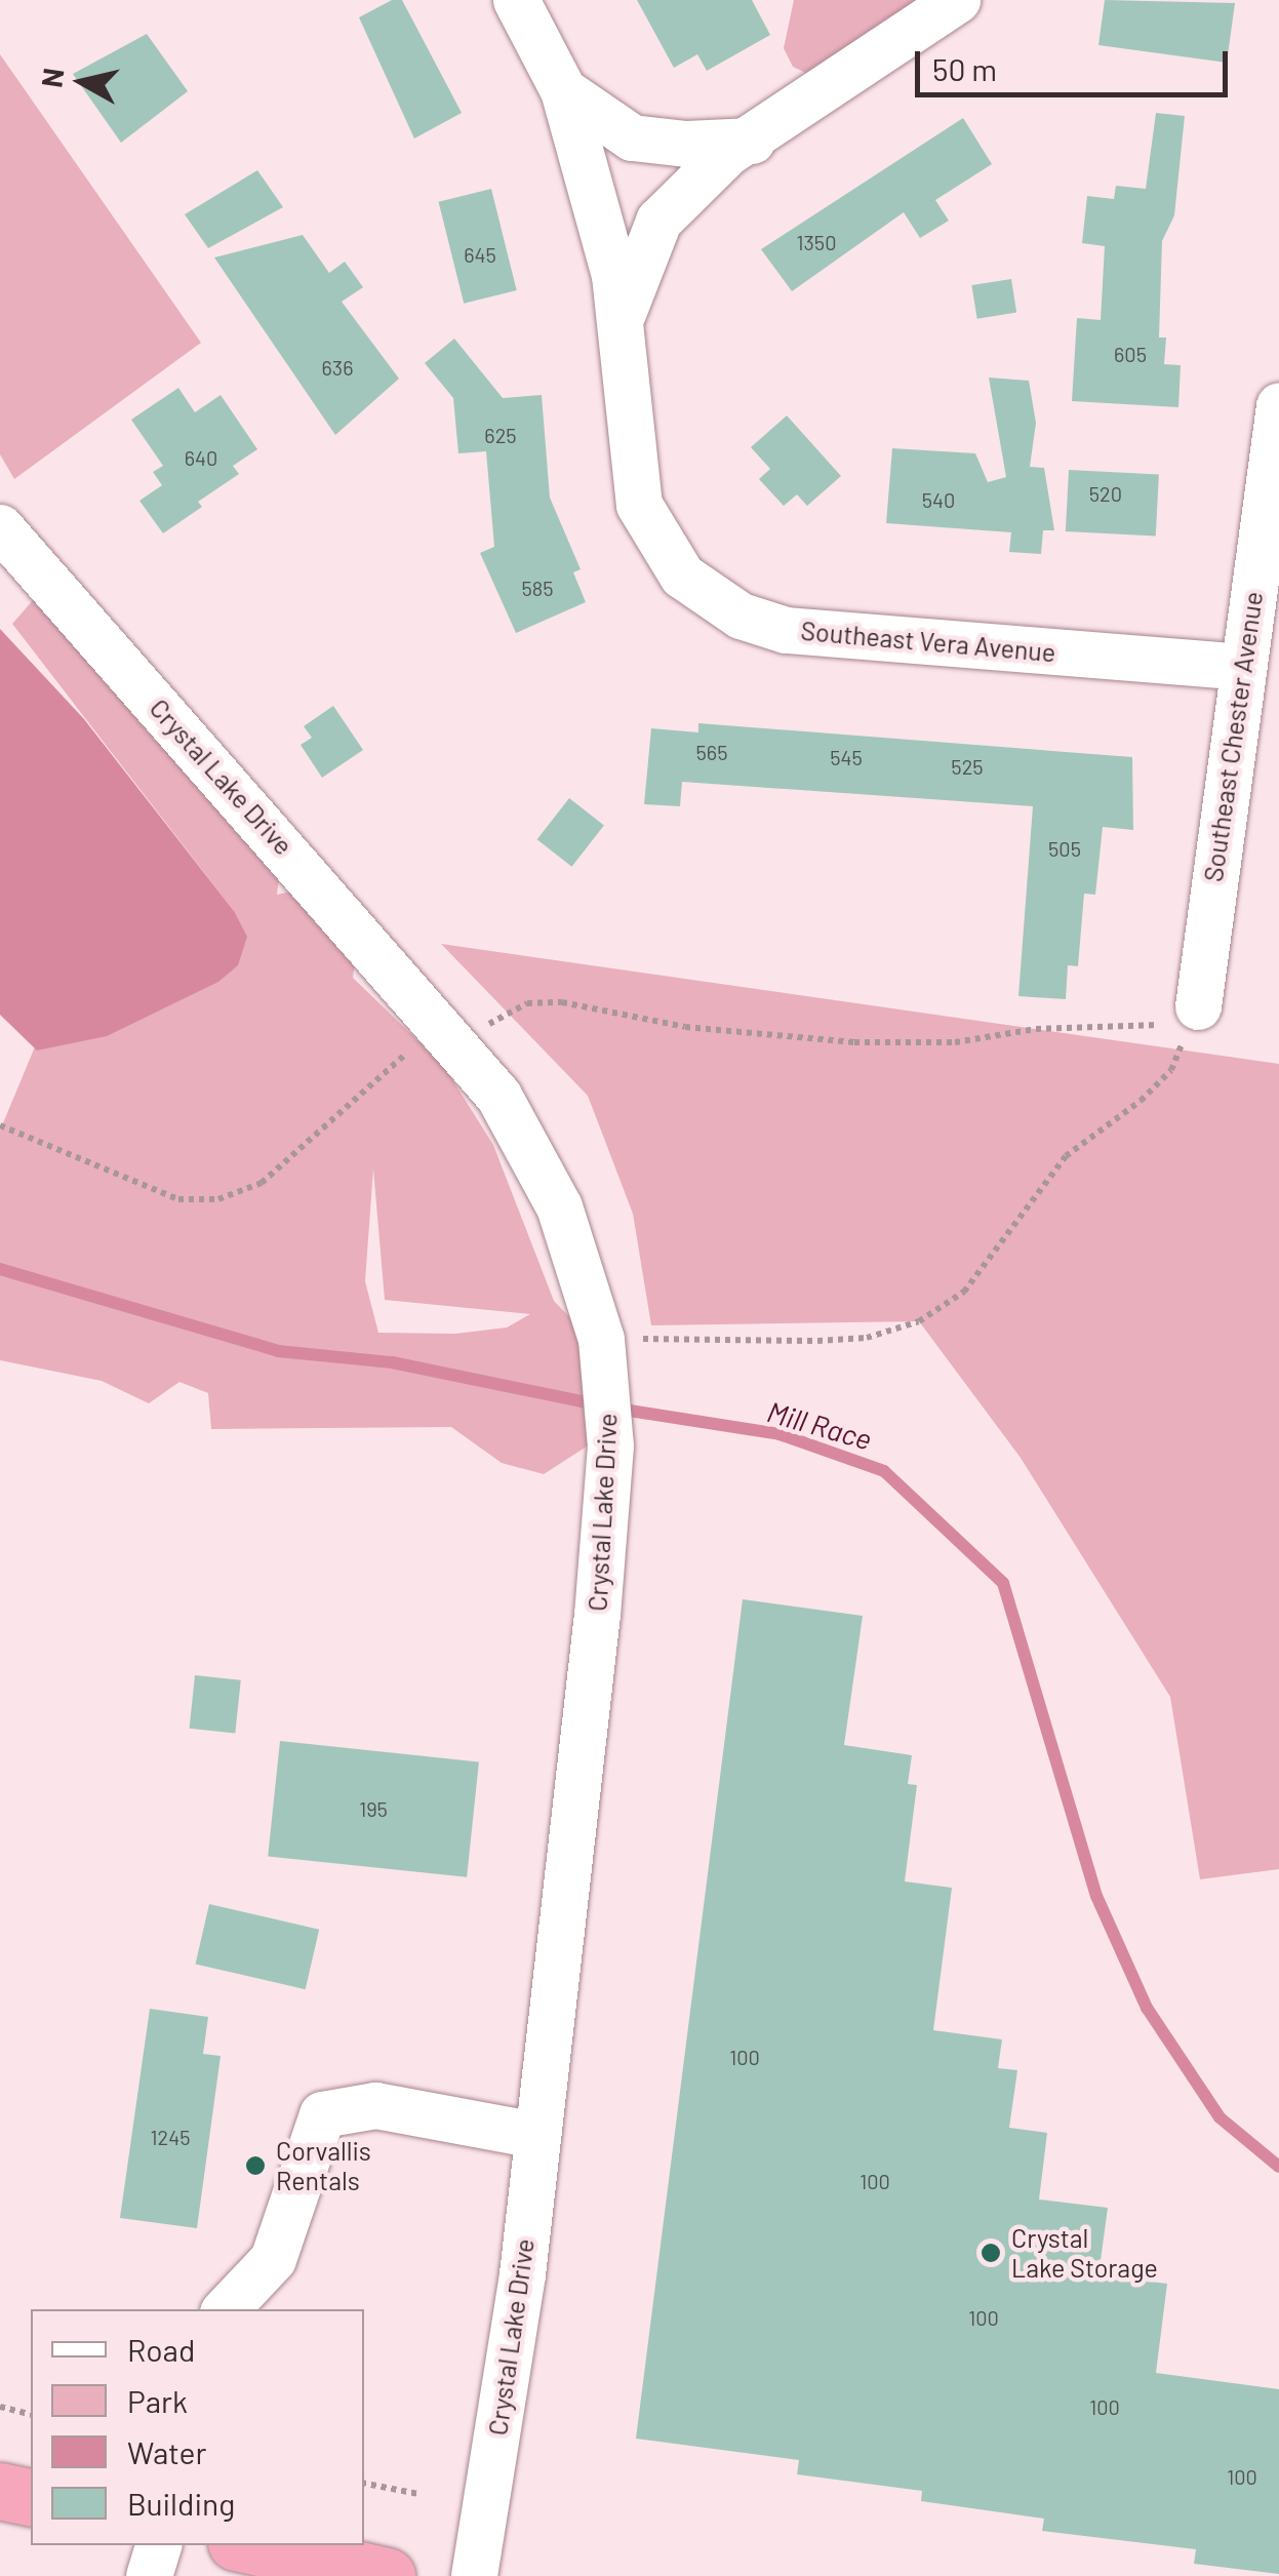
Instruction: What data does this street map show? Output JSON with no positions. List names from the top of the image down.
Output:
{
  "streets": {
    "street": ["Southeast Vera Avenue", "Southeast Chester Avenue", "Crystal Lake Drive"]
  },
  "crossings": [
    ["Southeast Vera Avenue", "Southeast Chester Avenue"]
  ],
  "water": ["Mill Race"],
  "places": ["Corvallis Rentals", "Crystal Lake Storage"],
  "house_numbers": [
    "1350",
    "645",
    "605",
    "636",
    "625",
    "640",
    "520",
    "540",
    "585",
    "565",
    "545",
    "525",
    "505",
    "195",
    "100",
    "1245",
    "100",
    "100",
    "100",
    "100"
  ],
  "legend": [
    "Road",
    "Park",
    "Water",
    "Building"
  ],
  "scale_bar": "50 m",
  "north": "left"
}
